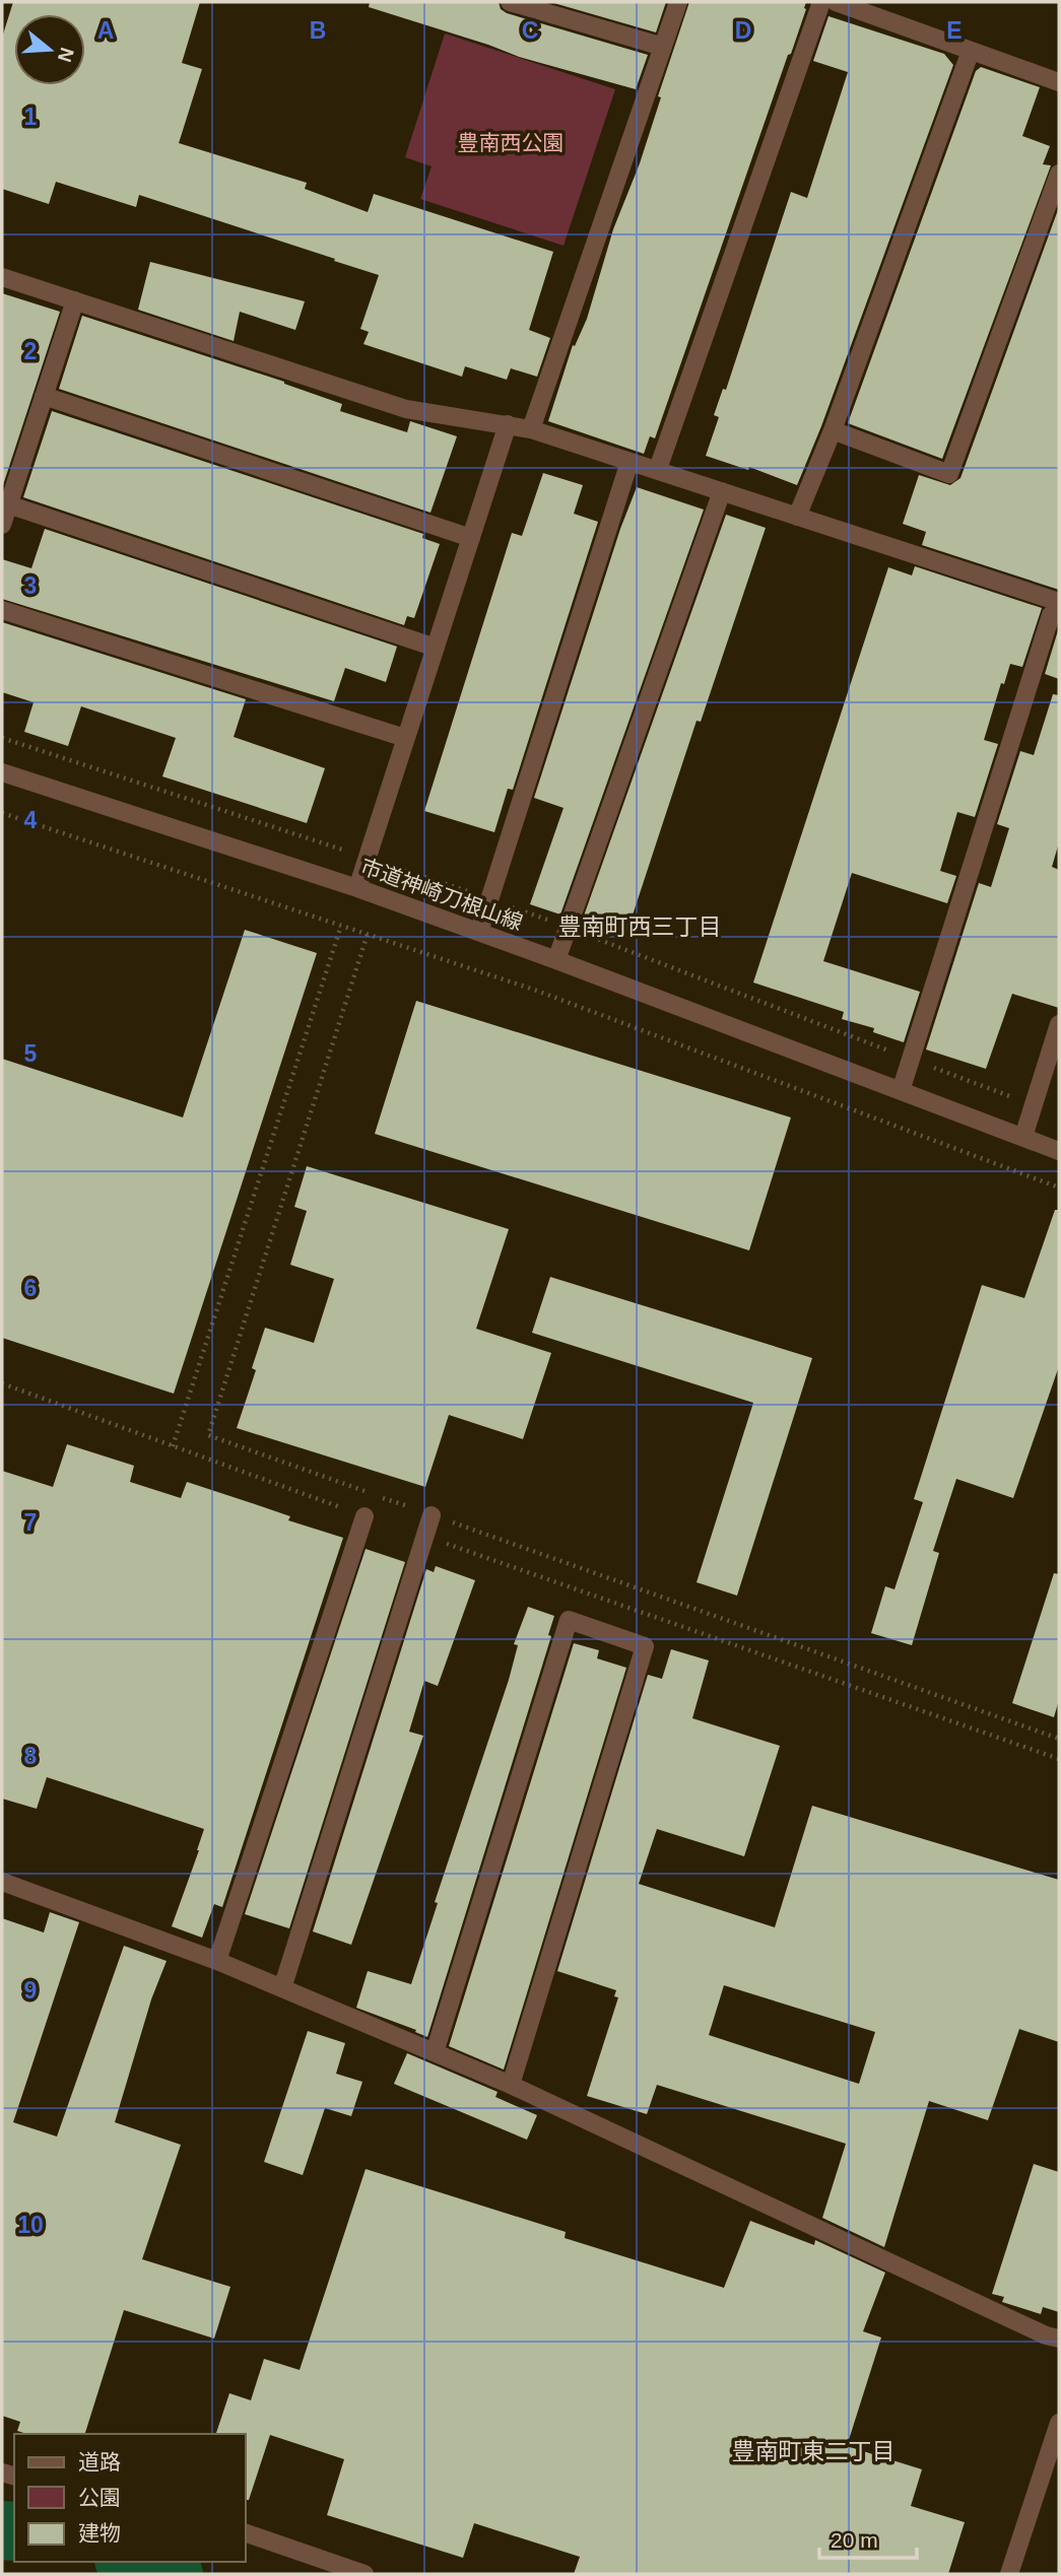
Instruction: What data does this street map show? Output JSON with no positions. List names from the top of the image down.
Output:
{
  "streets": {
    "street": ["市道神崎刀根山線"]
  },
  "districts": ["豊南町西三丁目", "豊南町東二丁目"],
  "parks": ["豊南西公園"],
  "legend": ["道路", "公園", "建物"],
  "scale_bar": "20 m",
  "north": "right",
  "grid": {
    "columns": [
      "A",
      "B",
      "C",
      "D",
      "E"
    ],
    "rows": [
      "1",
      "2",
      "3",
      "4",
      "5",
      "6",
      "7",
      "8",
      "9",
      "10"
    ]
  }
}
